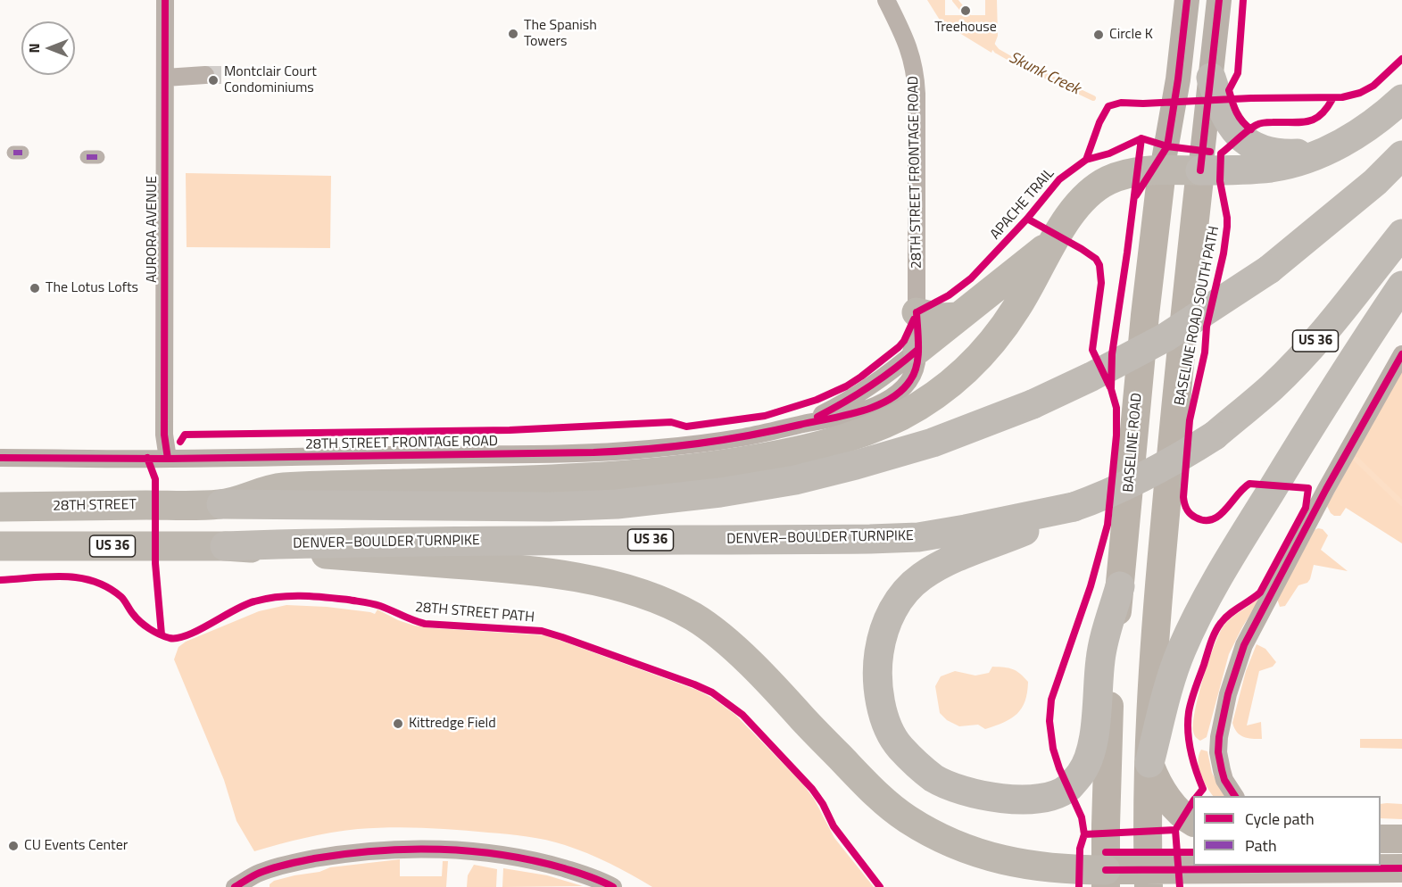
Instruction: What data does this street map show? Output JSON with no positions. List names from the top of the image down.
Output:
{
  "streets": {
    "highway": ["US 36", "28TH STREET", "DENVER–BOULDER TURNPIKE"],
    "main road": ["BASELINE ROAD"],
    "street": ["28TH STREET FRONTAGE ROAD", "AURORA AVENUE"],
    "cycle path": ["APACHE TRAIL", "BASELINE ROAD SOUTH PATH", "28TH STREET PATH"]
  },
  "crossings": [
    ["28TH STREET FRONTAGE ROAD", "AURORA AVENUE"],
    ["US 36", "DENVER–BOULDER TURNPIKE"]
  ],
  "water": ["Skunk Creek"],
  "places": [
    "Treehouse",
    "The Spanish Towers",
    "Circle K",
    "Montclair Court Condominiums",
    "The Lotus Lofts",
    "Kittredge Field",
    "CU Events Center"
  ],
  "legend": ["Cycle path", "Path"],
  "north": "left"
}
